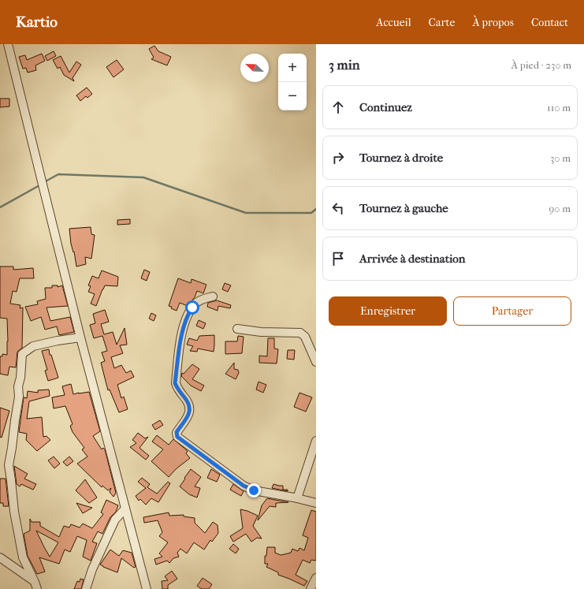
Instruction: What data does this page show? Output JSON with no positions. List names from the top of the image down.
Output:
{
  "north": "top left",
  "page": {
    "header": "Kartio",
    "nav": [
      "Accueil",
      "Carte",
      "À propos",
      "Contact"
    ],
    "heading": ["3 min", "À pied · 230 m"],
    "map_buttons": ["+", "−"],
    "list": [
      ["Continuez", "110 m"],
      ["Tournez à droite", "30 m"],
      ["Tournez à gauche", "90 m"],
      "Arrivée à destination"
    ],
    "buttons": ["Enregistrer", "Partager"]
  }
}
